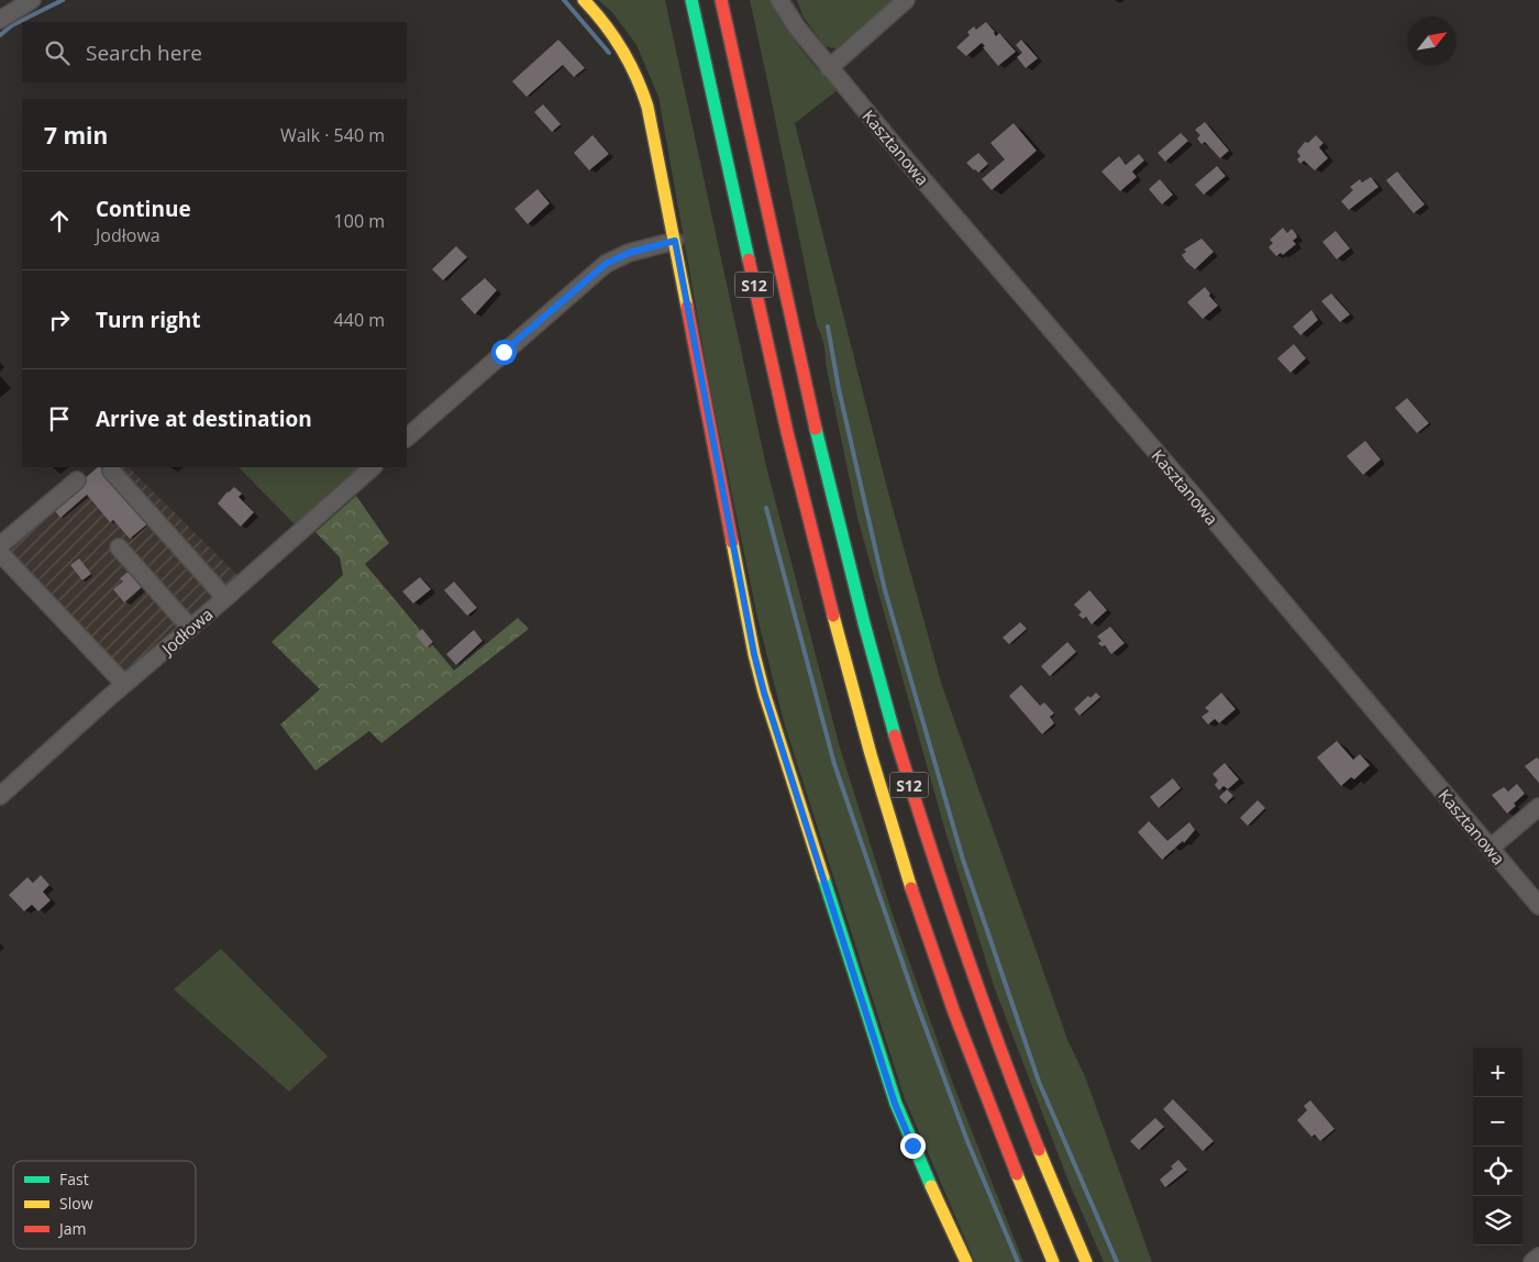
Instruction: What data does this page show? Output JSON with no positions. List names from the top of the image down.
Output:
{
  "streets": {
    "main road": ["S12"],
    "street": ["Kasztanowa", "Jodłowa"]
  },
  "legend": ["Fast", "Slow", "Jam"],
  "north": "top right",
  "page": {
    "search": "Search here",
    "heading": ["7 min", "Walk · 540 m"],
    "list": [
      ["Continue", "Jodłowa", "100 m"],
      ["Turn right", "440 m"],
      "Arrive at destination"
    ],
    "map_buttons": ["+", "−"]
  }
}
